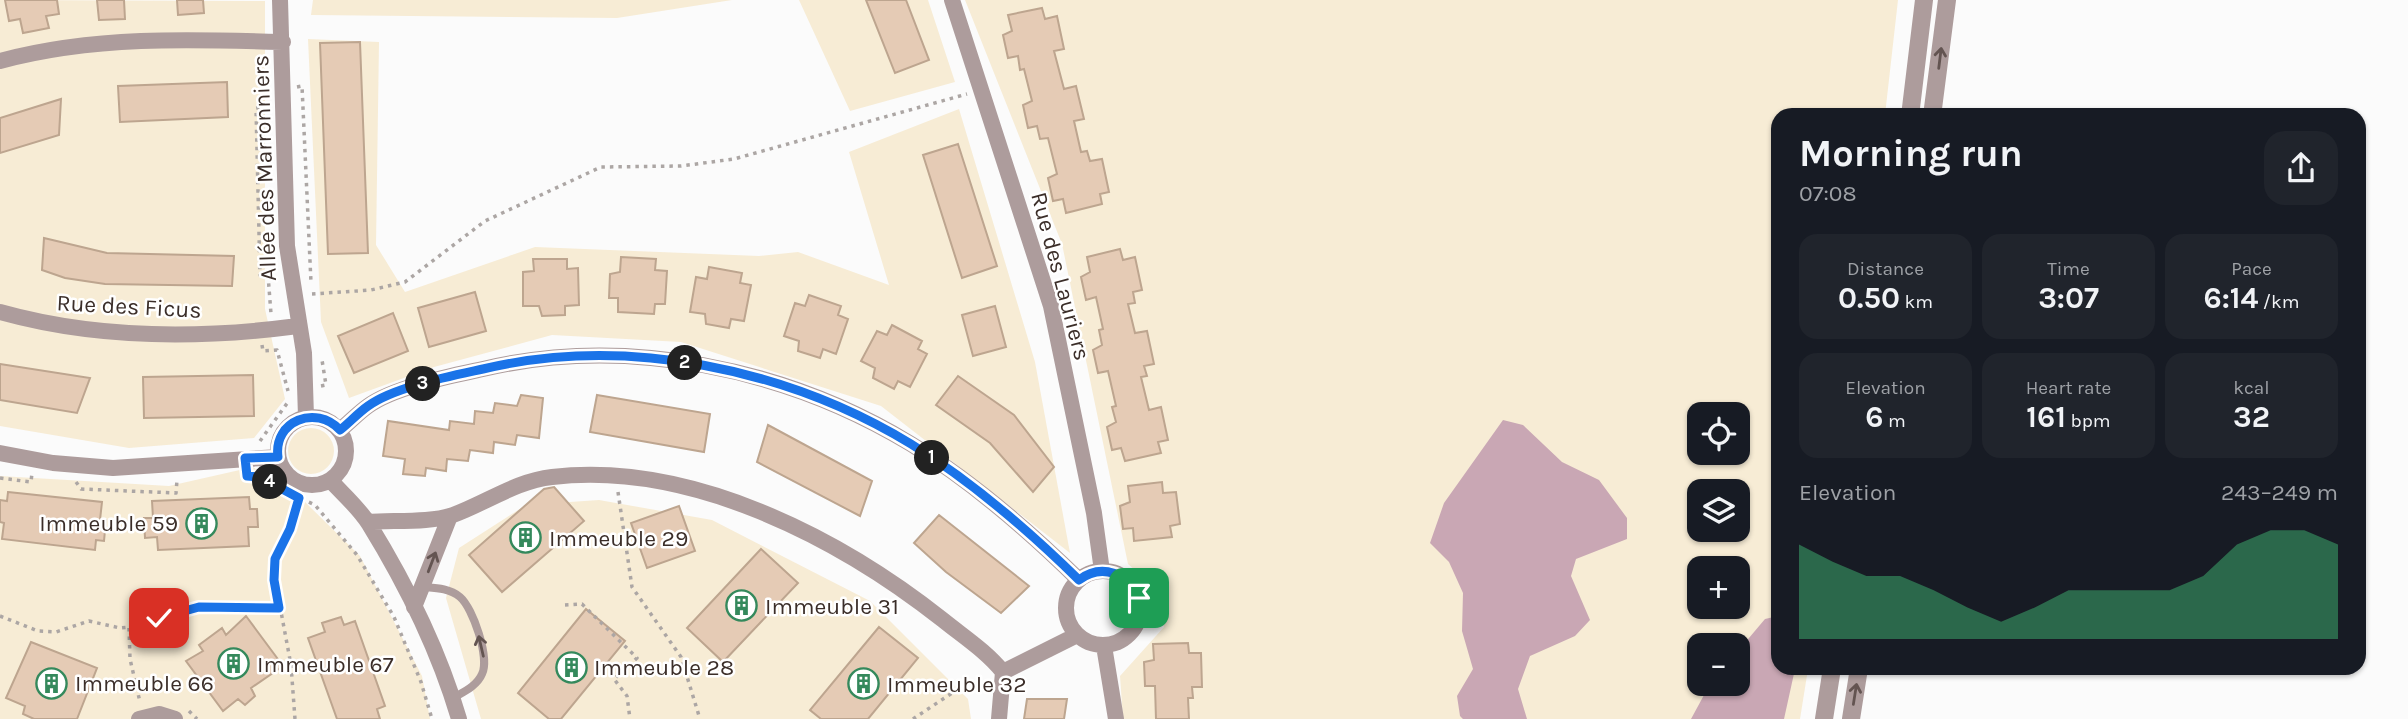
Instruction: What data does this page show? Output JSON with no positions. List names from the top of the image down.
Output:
{
  "streets": {
    "street": ["Allée des Marronniers", "Rue des Lauriers", "Rue des Ficus"]
  },
  "crossings": [
    ["Allée des Marronniers", "Rue des Ficus"]
  ],
  "places": {
    "building": [
      "Immeuble 59",
      "Immeuble 29",
      "Immeuble 31",
      "Immeuble 67",
      "Immeuble 28",
      "Immeuble 66",
      "Immeuble 32"
    ]
  },
  "page": {
    "heading": ["Morning run", "07:08"],
    "stats": [
      ["Distance", "0.50 km"],
      ["Time", "3:07"],
      ["Pace", "6:14 /km"],
      ["Elevation", "6 m"],
      ["Heart rate", "161 bpm"],
      ["kcal", "32"]
    ],
    "pins": [
      "2",
      "3",
      "1",
      "4"
    ],
    "map_buttons": ["+", "−"],
    "chart": ["Elevation", "243–249 m"]
  }
}
